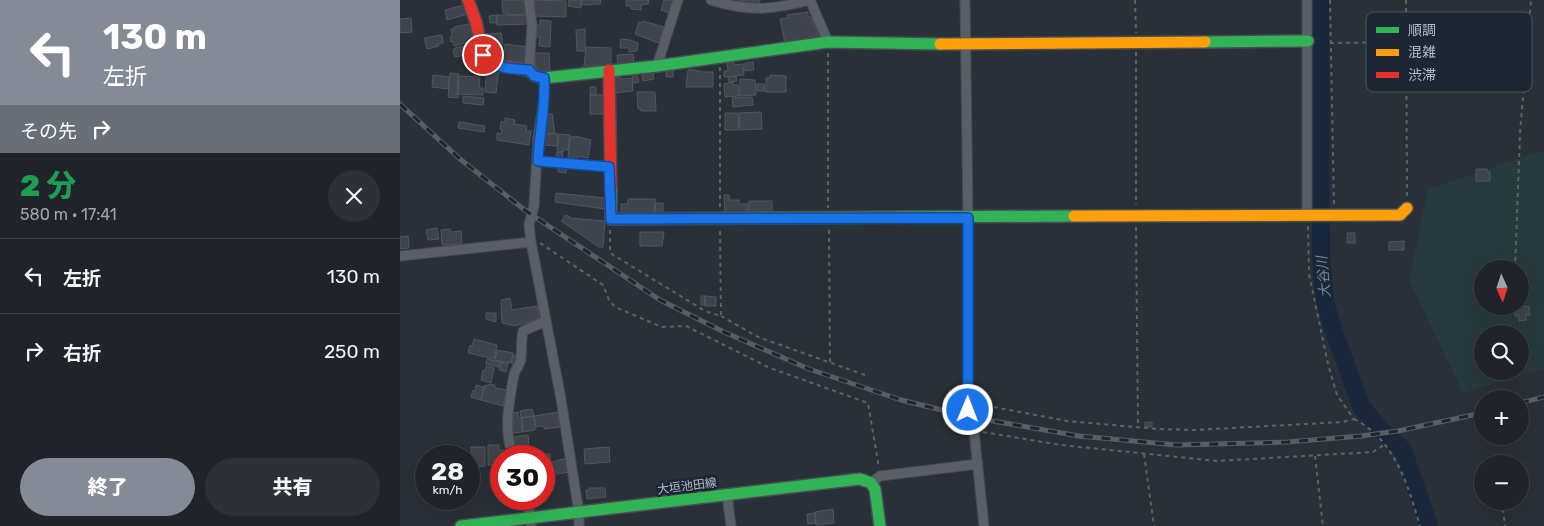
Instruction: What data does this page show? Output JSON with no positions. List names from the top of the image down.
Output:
{
  "streets": {
    "street": ["大垣池田線"]
  },
  "water": ["大谷川"],
  "legend": ["順調", "混雑", "渋滞"],
  "north": "bottom",
  "page": {
    "turn": ["130 m", "左折"],
    "then": "その先",
    "heading": ["2 分", "580 m · 17:41"],
    "list": [
      {
        "name": "左折",
        "value": "130 m"
      },
      {
        "name": "右折",
        "value": "250 m"
      }
    ],
    "map_buttons": ["+", "−"],
    "speed": "28 km/h",
    "limit": "30",
    "buttons": ["終了", "共有"]
  }
}
